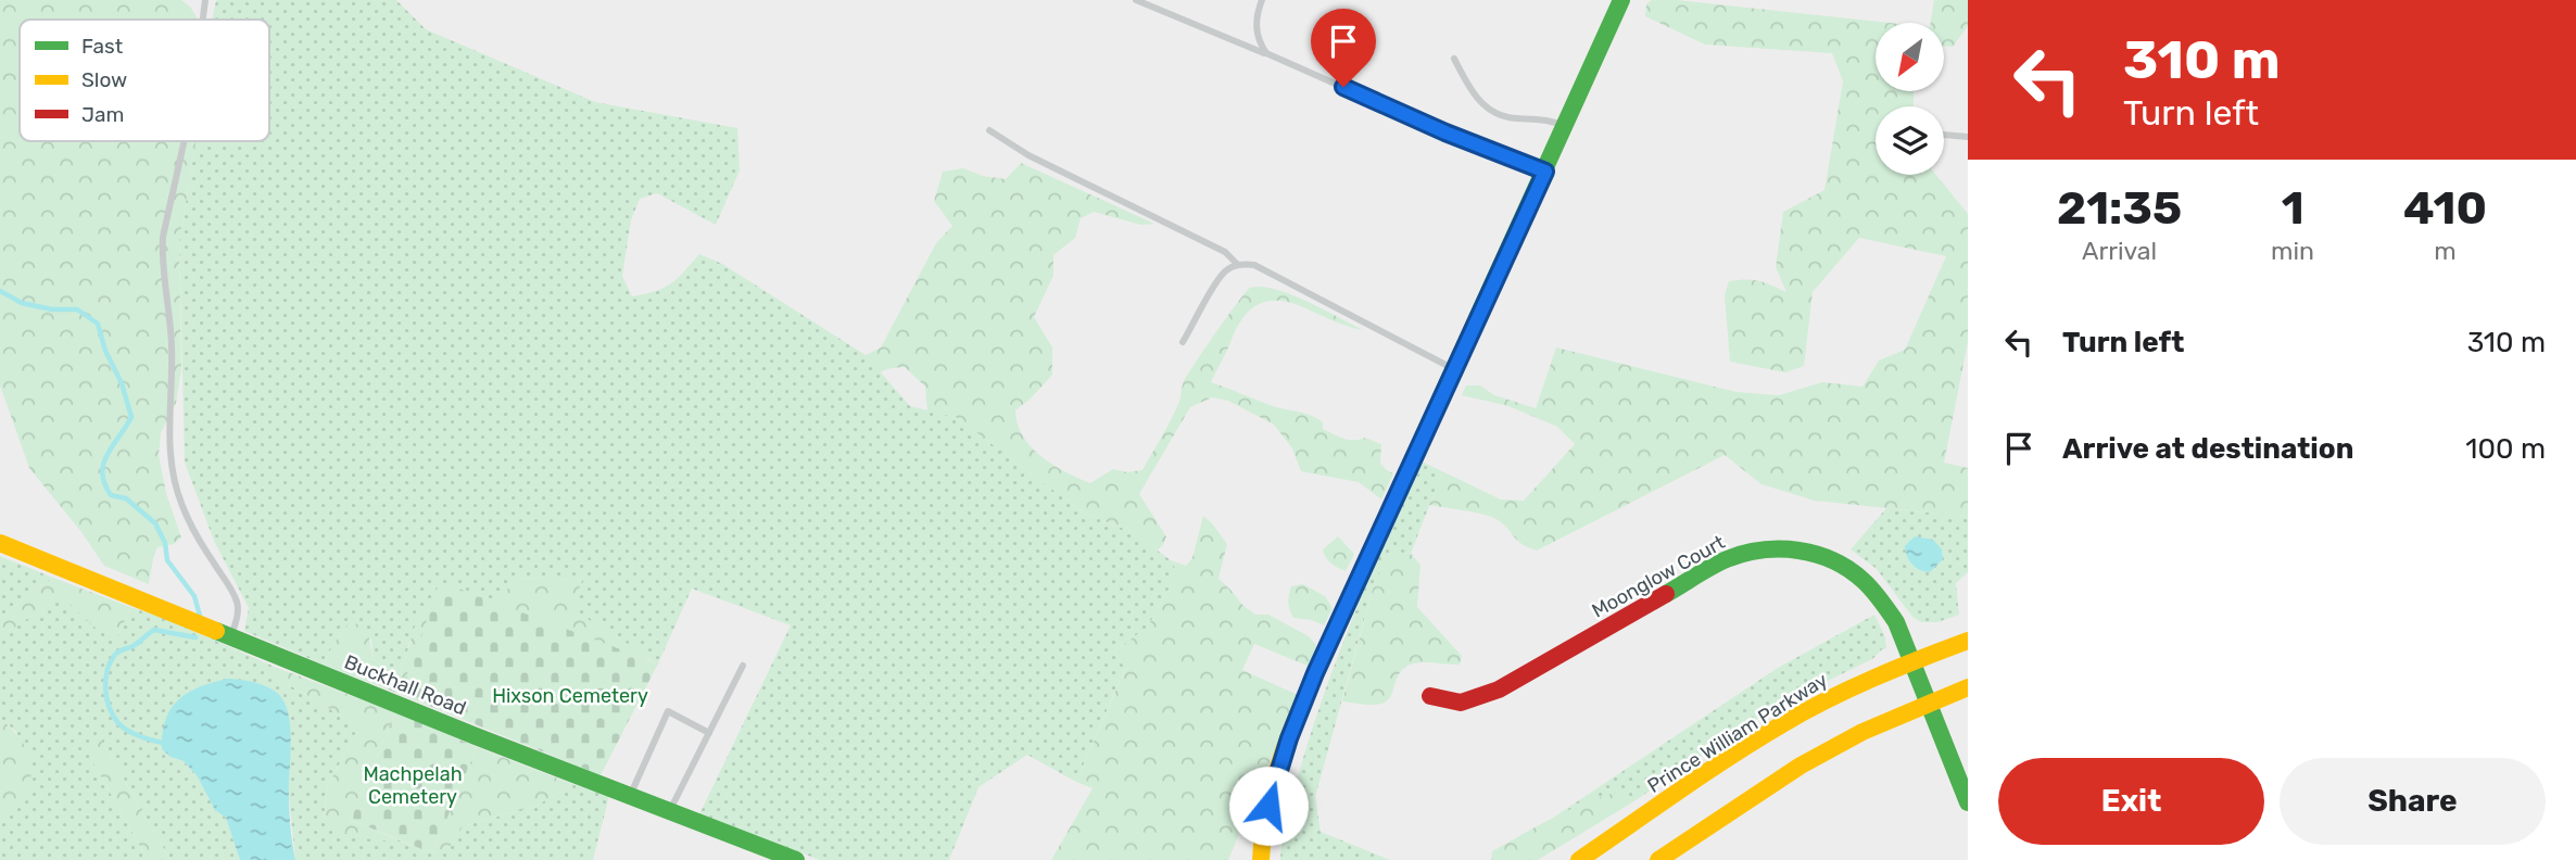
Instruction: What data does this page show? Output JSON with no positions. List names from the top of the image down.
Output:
{
  "streets": {
    "main road": ["Moonglow Court", "Buckhall Road", "Prince William Parkway"]
  },
  "crossings": [
    ["Moonglow Court", "Prince William Parkway"]
  ],
  "parks": ["Hixson Cemetery", "Machpelah Cemetery"],
  "legend": ["Fast", "Slow", "Jam"],
  "north": "bottom left",
  "page": {
    "turn": ["310 m", "Turn left"],
    "eta": [
      "21:35",
      "Arrival",
      "1",
      "min",
      "410",
      "m"
    ],
    "list": [
      {
        "name": "Turn left",
        "value": "310 m"
      },
      {
        "name": "Arrive at destination",
        "value": "100 m"
      }
    ],
    "buttons": ["Exit", "Share"]
  }
}
